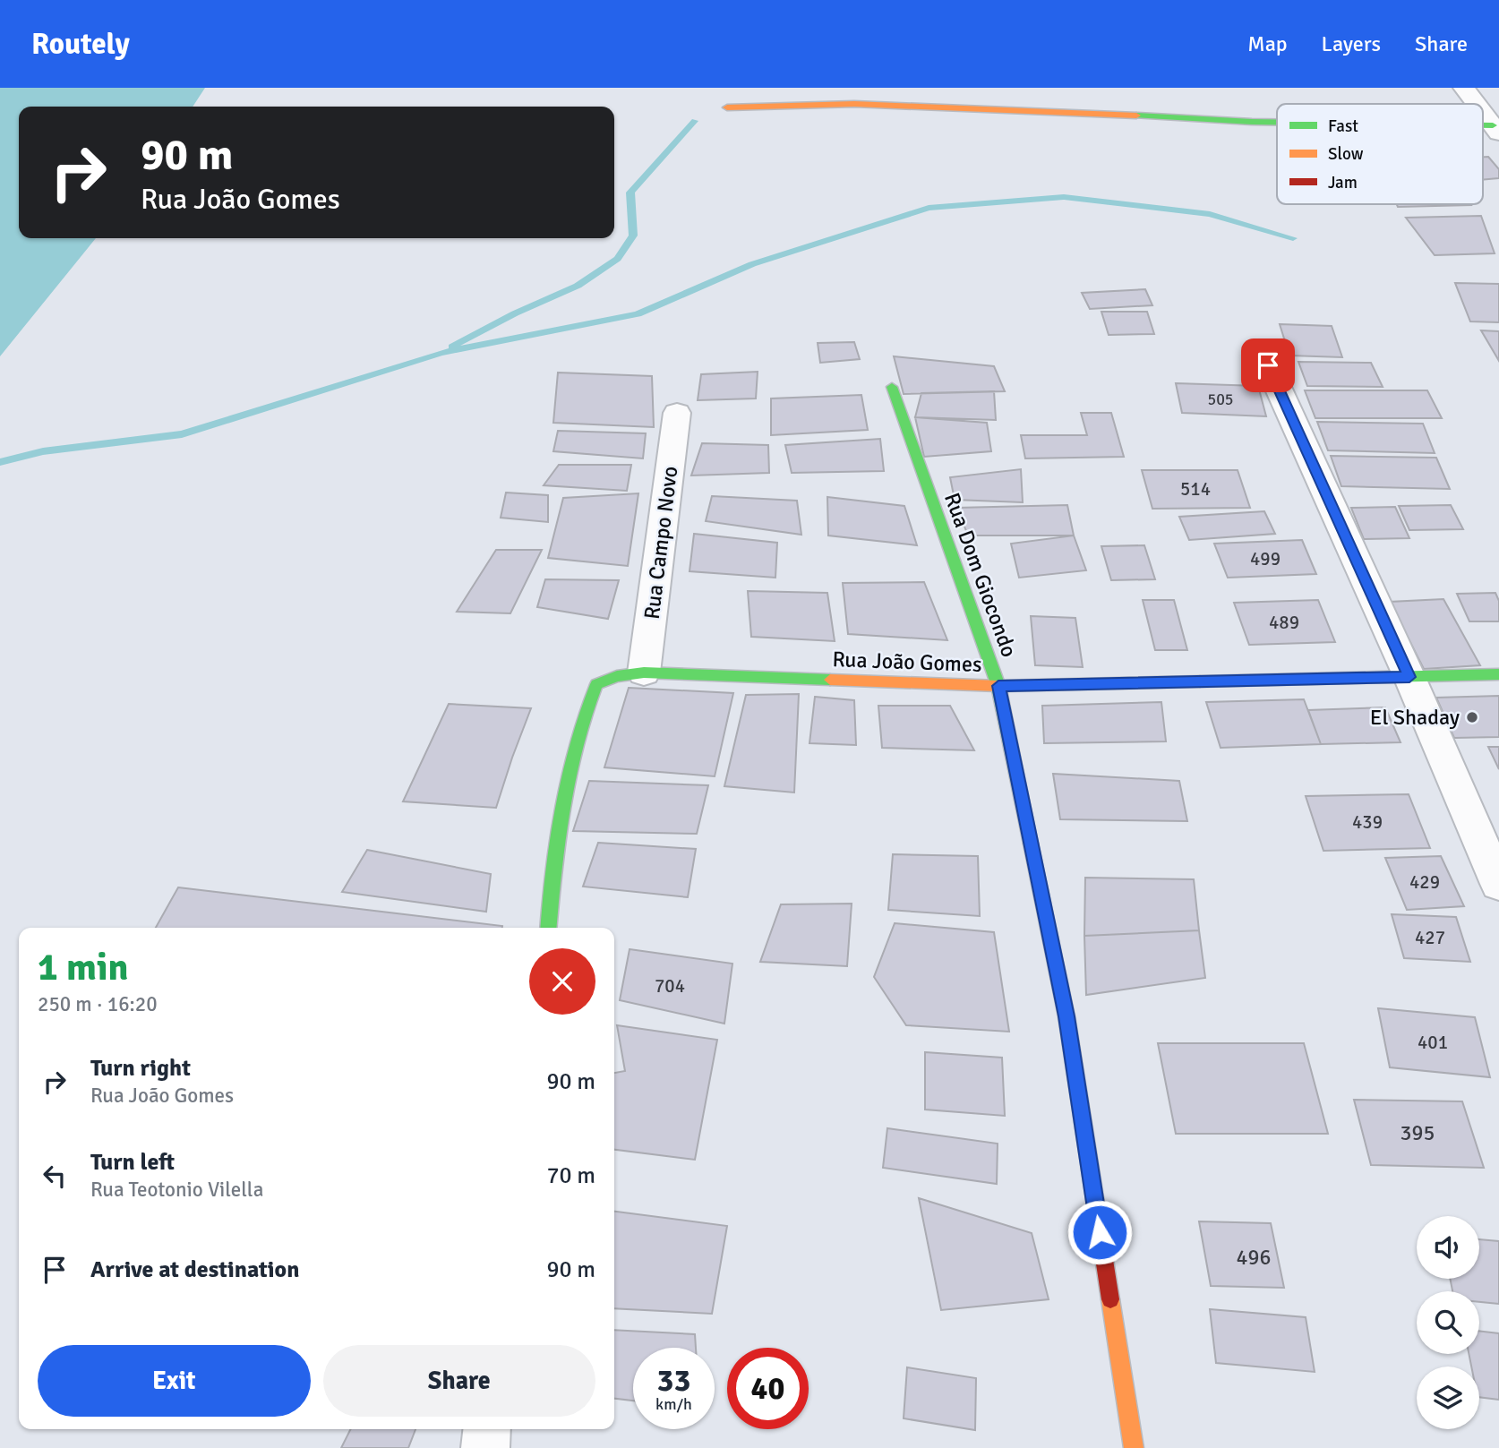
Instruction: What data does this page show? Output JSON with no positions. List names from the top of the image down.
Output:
{
  "streets": {
    "street": ["Rua Campo Novo", "Rua Dom Giocondo", "Rua João Gomes"]
  },
  "crossings": [
    ["Rua Campo Novo", "Rua João Gomes"],
    ["Rua Dom Giocondo", "Rua João Gomes"]
  ],
  "places": ["El Shaday"],
  "house_numbers": [
    "505",
    "514",
    "499",
    "489",
    "439",
    "429",
    "427",
    "704",
    "401",
    "395",
    "496"
  ],
  "legend": ["Fast", "Slow", "Jam"],
  "page": {
    "header": "Routely",
    "nav": ["Map", "Layers", "Share"],
    "turn": ["90 m", "Rua João Gomes"],
    "heading": ["1 min", "250 m · 16:20"],
    "list": [
      {
        "name": "Turn right",
        "note": "Rua João Gomes",
        "value": "90 m"
      },
      {
        "name": "Turn left",
        "note": "Rua Teotonio Vilella",
        "value": "70 m"
      },
      {
        "name": "Arrive at destination",
        "value": "90 m"
      }
    ],
    "buttons": ["Exit", "Share"],
    "speed": "33 km/h",
    "limit": "40"
  }
}
